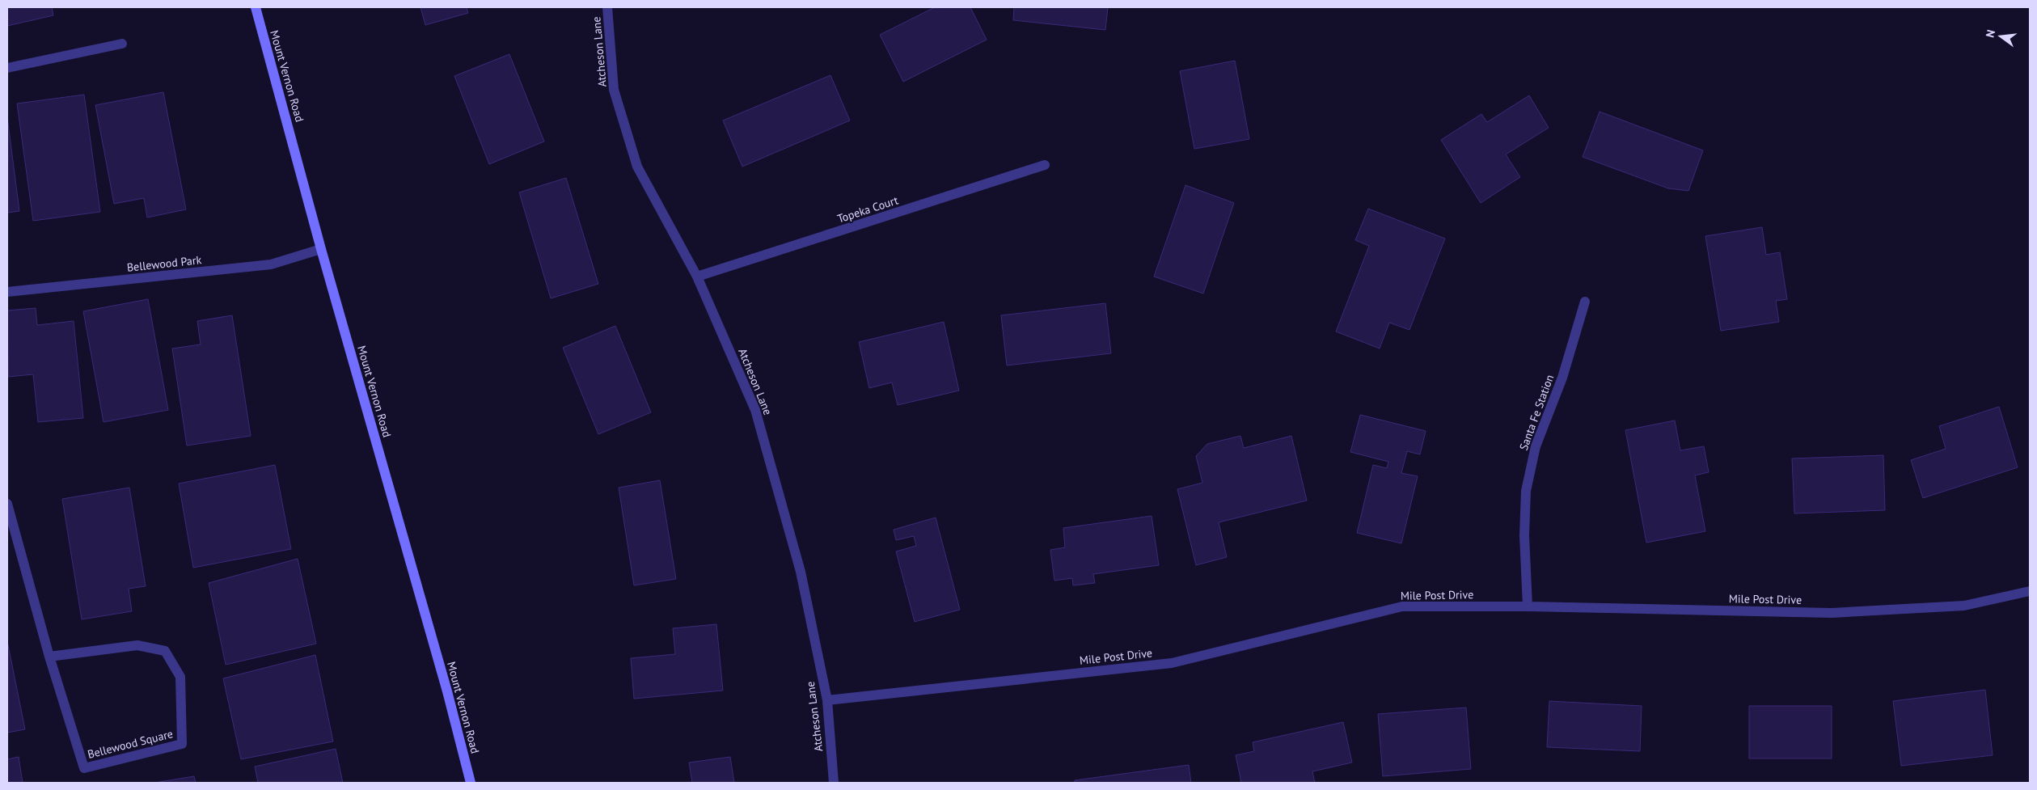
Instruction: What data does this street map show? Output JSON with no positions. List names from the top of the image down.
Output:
{
  "streets": {
    "street": [
      "Atcheson Lane",
      "Mount Vernon Road",
      "Topeka Court",
      "Bellewood Park",
      "Santa Fe Station",
      "Mile Post Drive",
      "Bellewood Square"
    ]
  },
  "crossings": [
    ["Atcheson Lane", "Topeka Court"],
    ["Atcheson Lane", "Mile Post Drive"],
    ["Mount Vernon Road", "Bellewood Park"],
    ["Santa Fe Station", "Mile Post Drive"]
  ],
  "north": "left"
}
